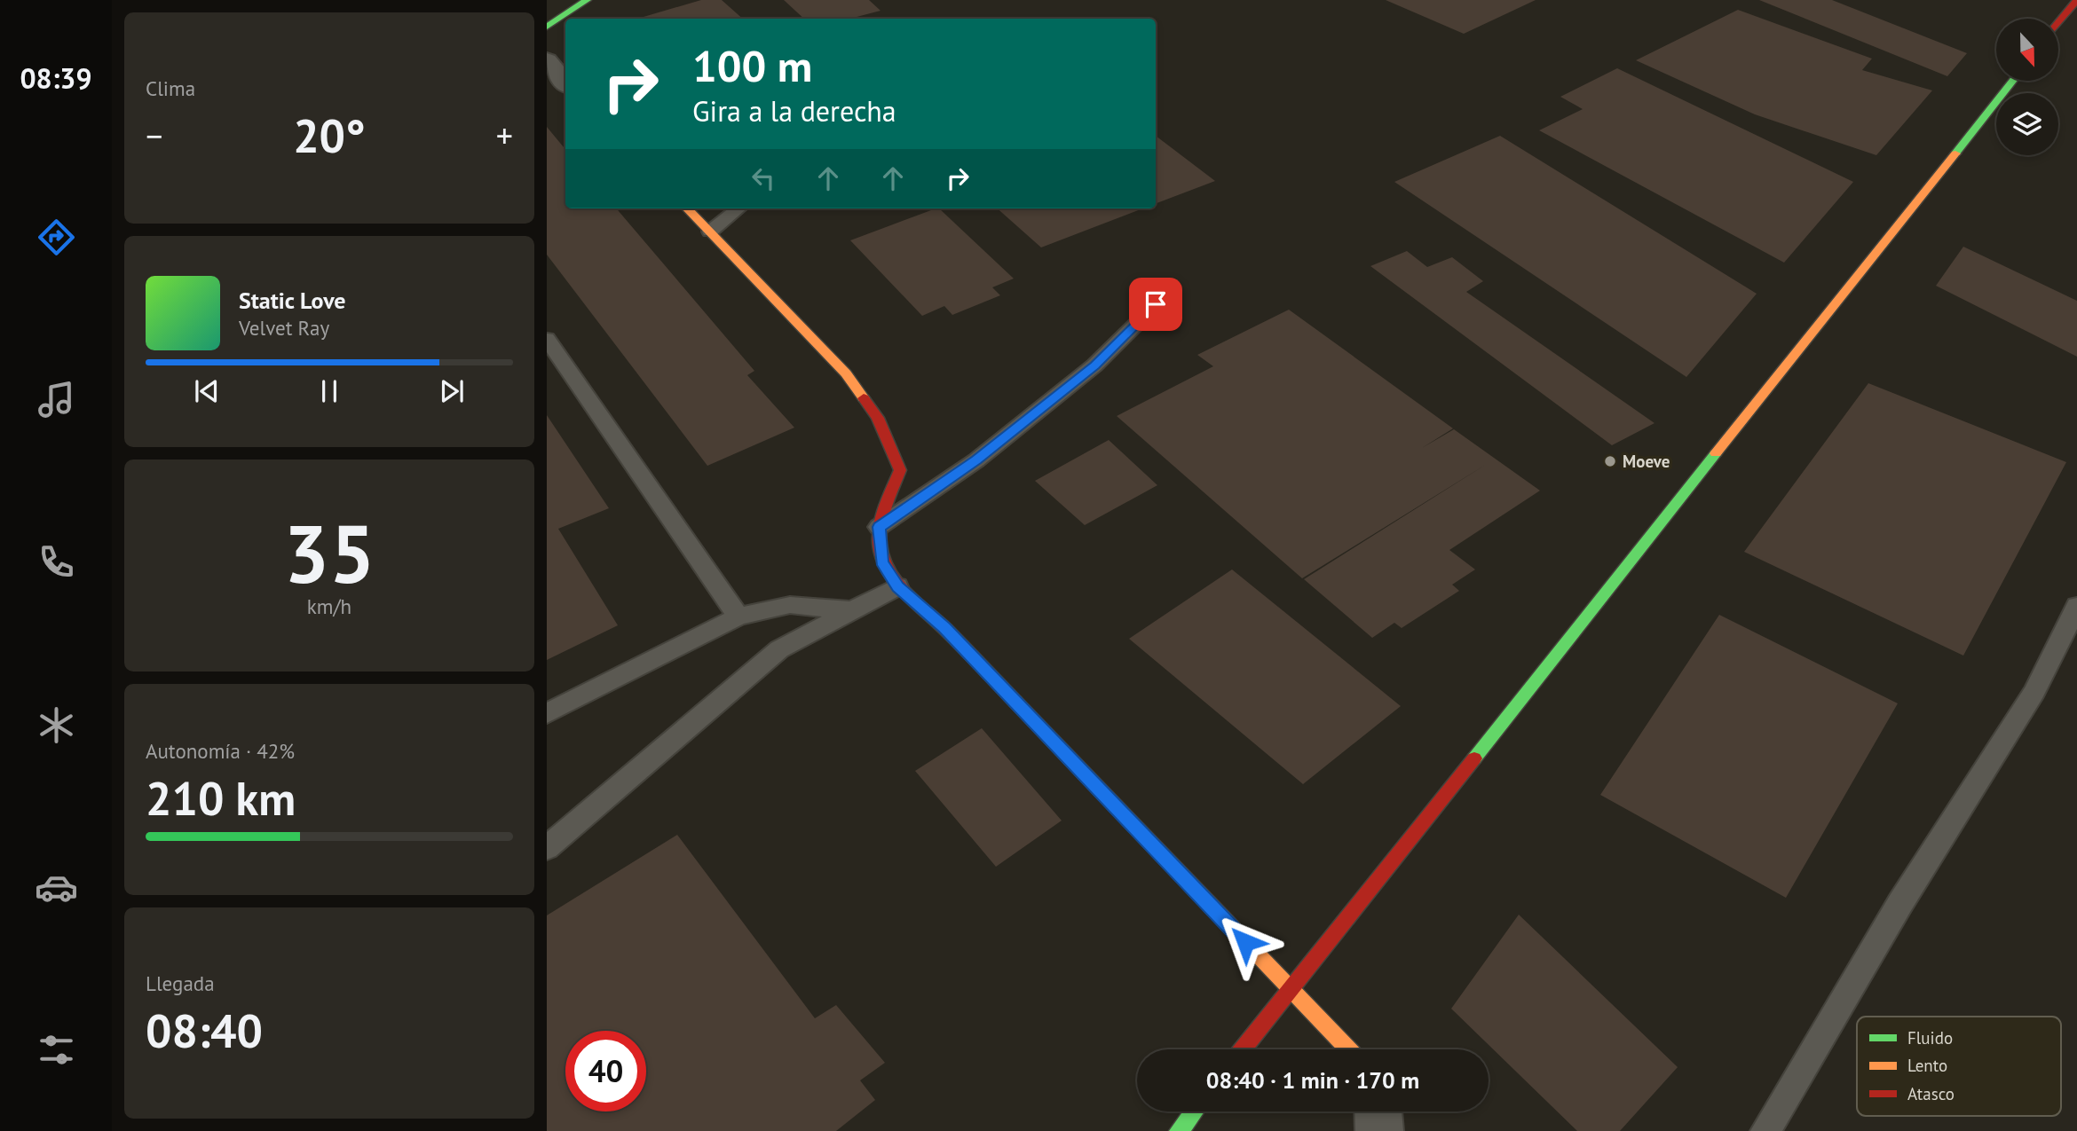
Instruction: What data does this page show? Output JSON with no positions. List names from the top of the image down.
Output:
{
  "places": ["Moeve"],
  "legend": ["Fluido", "Lento", "Atasco"],
  "north": "bottom",
  "page": {
    "tabs": "08:39",
    "tile": [
      "Clima",
      ["35", "km/h"],
      ["Autonomía · 42%", "210 km"],
      ["Llegada", "08:40"]
    ],
    "turn": ["100 m", "Gira a la derecha"],
    "heat": ["−", "20°", "+"],
    "song": ["Static Love", "Velvet Ray"],
    "limit": "40",
    "trip": "08:40 · 1 min · 170 m"
  }
}
